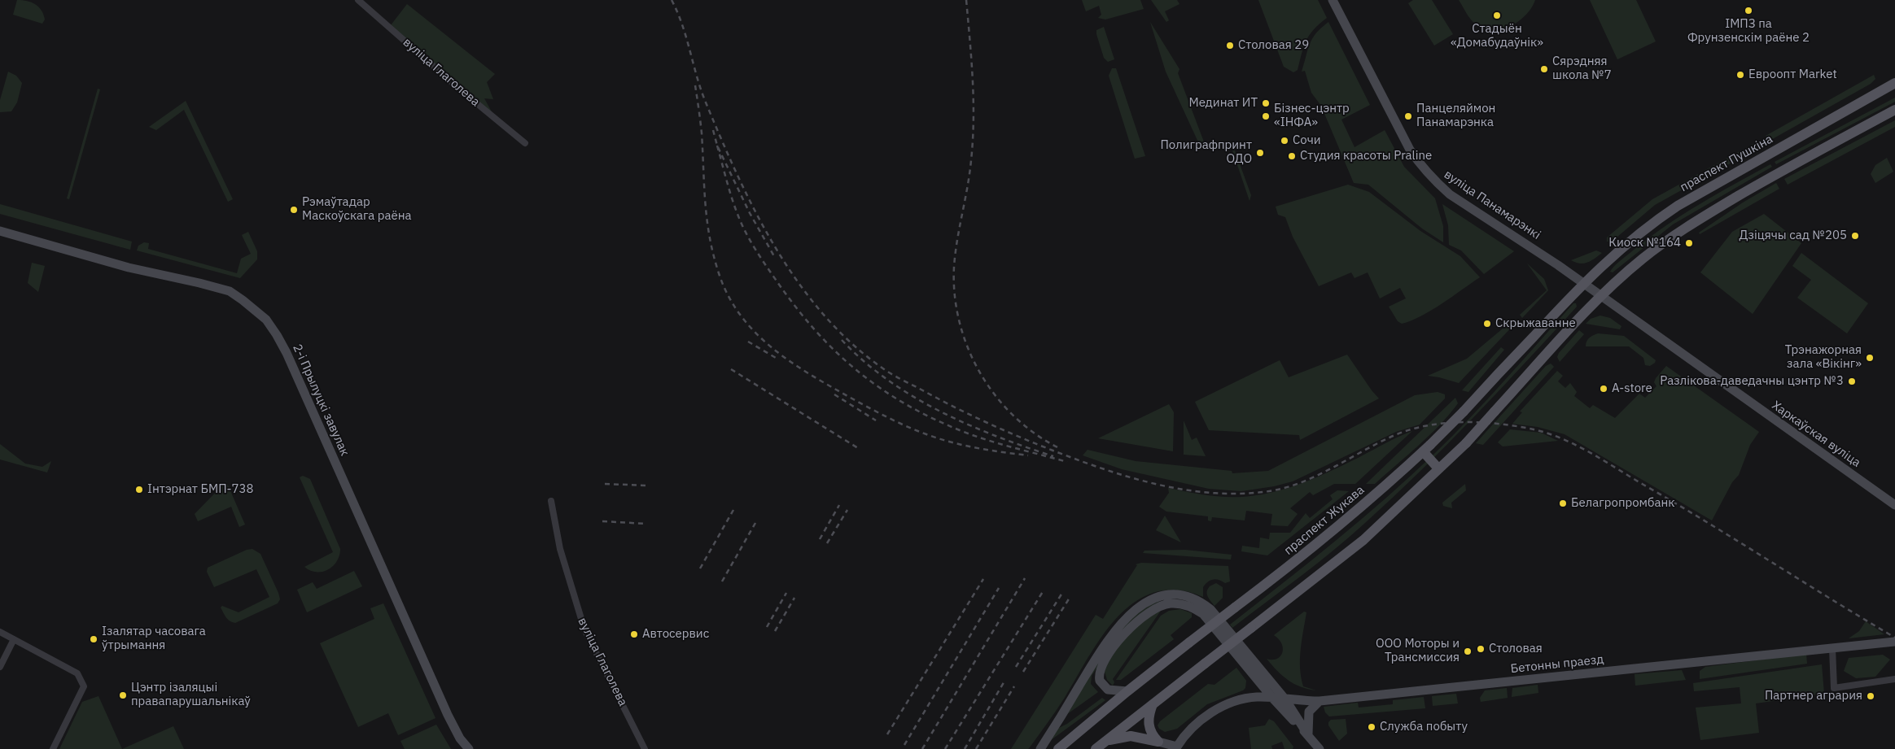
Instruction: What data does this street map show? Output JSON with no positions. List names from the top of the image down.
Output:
{
  "streets": {
    "main road": [
      "праспект Пушкіна",
      "вуліца Панамарэнкі",
      "2-і Прылуцкі завулак",
      "Харкаўская вуліца",
      "праспект Жукава",
      "Бетонны праезд"
    ],
    "street": ["вуліца Глаголева"]
  },
  "crossings": [
    ["праспект Пушкіна", "вуліца Панамарэнкі"],
    ["праспект Пушкіна", "Харкаўская вуліца"],
    ["праспект Пушкіна", "праспект Жукава"],
    ["вуліца Панамарэнкі", "Харкаўская вуліца"],
    ["вуліца Панамарэнкі", "праспект Жукава"],
    ["Харкаўская вуліца", "праспект Жукава"]
  ],
  "places": [
    "ІМПЗ па Фрунзенскім раёне 2",
    "Стадыён «Домабудаўнік»",
    "Столовая 29",
    "Сярэдняя школа №7",
    "Евроопт Market",
    "Мединат ИТ",
    "Бізнес-цэнтр «ІНФА»",
    "Панцеляймон Панамарэнка",
    "Сочи",
    "Полиграфпринт ОДО",
    "Студия красоты Praline",
    "Рэмаўтадар Маскоўскага раёна",
    "Дзіцячы сад №205",
    "Киоск №164",
    "Скрыжаванне",
    "Трэнажорная зала «Вікінг»",
    "Разлікова-даведачны цэнтр №3",
    "А-store",
    "Інтэрнат БМП-738",
    "Белагропромбанк",
    "Автосервис",
    "Ізалятар часовага ўтрымання",
    "Столовая",
    "ООО Моторы и Трансмиссия",
    "Цэнтр ізаляцыі правапарушальнікаў",
    "Партнер агрария",
    "Служба побыту"
  ]
}
